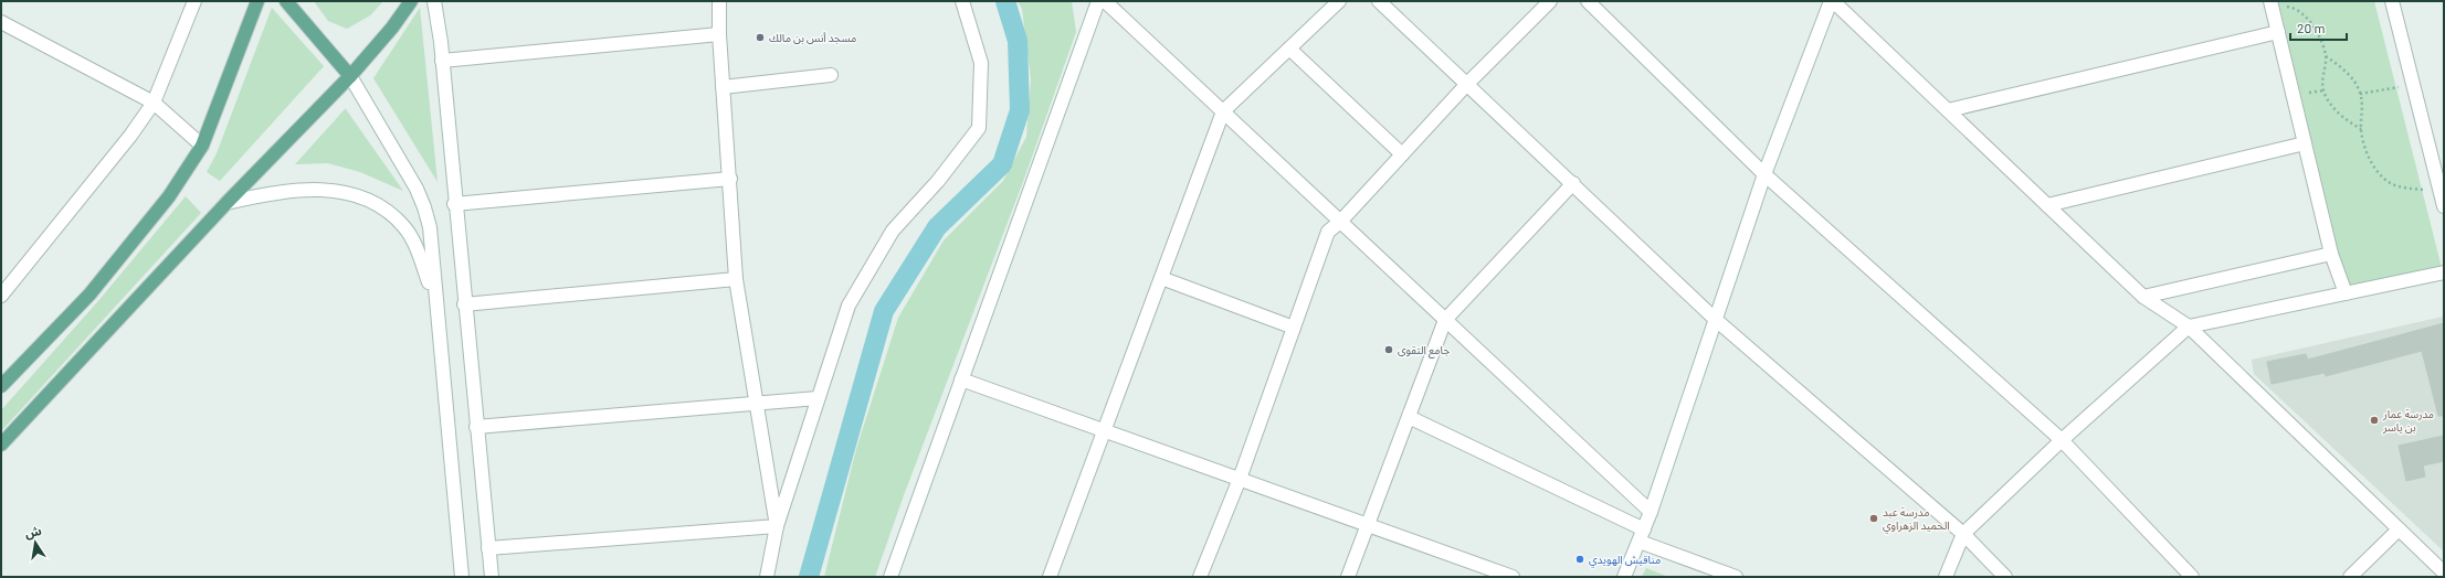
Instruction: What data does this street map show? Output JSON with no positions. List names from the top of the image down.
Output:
{
  "places": [
    "مسجد أنس بن مالك",
    "جامع التقوى",
    "مدرسة عمار بن ياسر",
    "مدرسة عبد الحميد الزهراوي",
    "مناقيش الهويدي"
  ],
  "scale_bar": "20 m",
  "north": "top"
}
